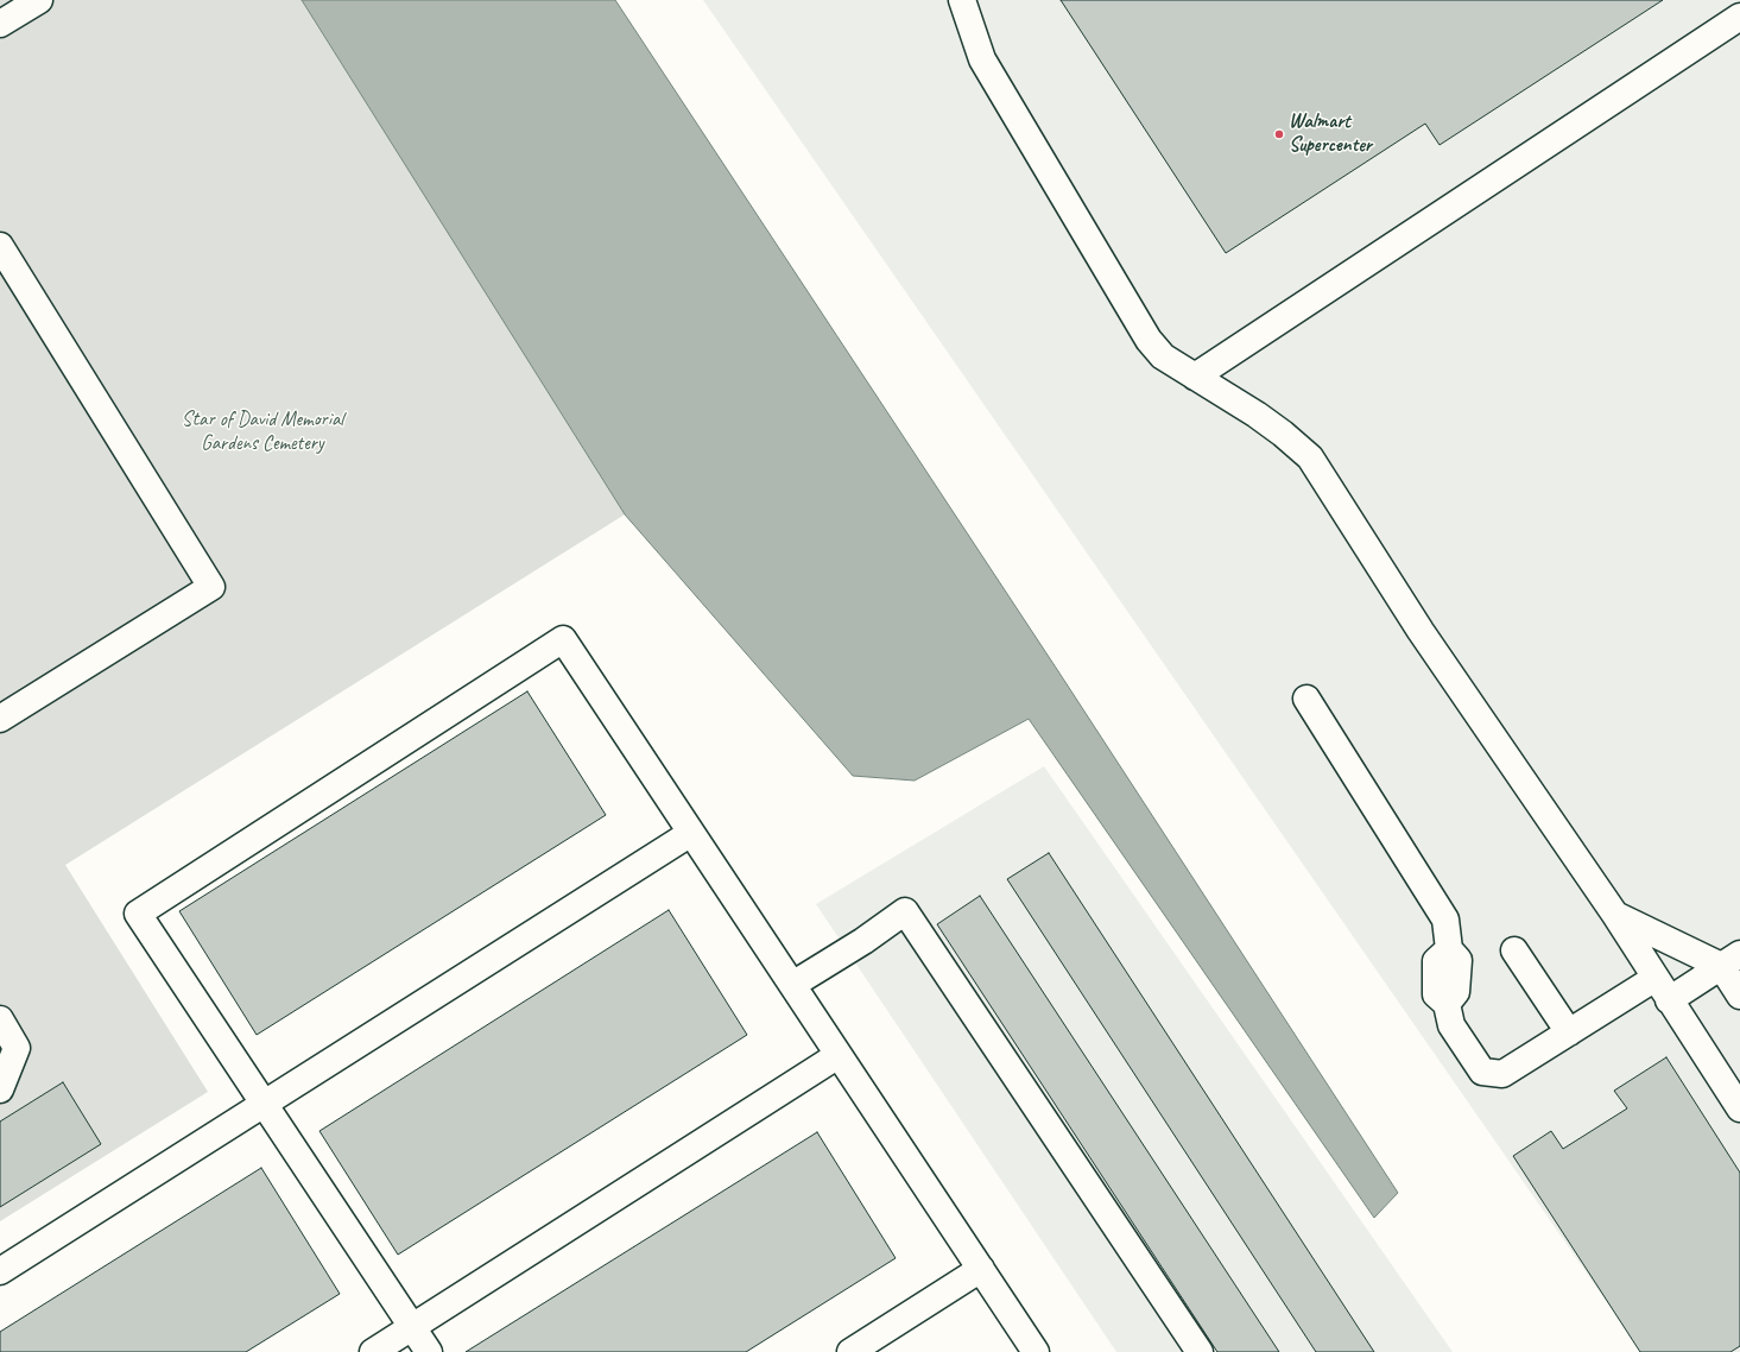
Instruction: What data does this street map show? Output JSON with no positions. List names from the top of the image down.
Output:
{
  "parks": ["Star of David Memorial Gardens Cemetery"],
  "places": ["Walmart Supercenter"]
}
